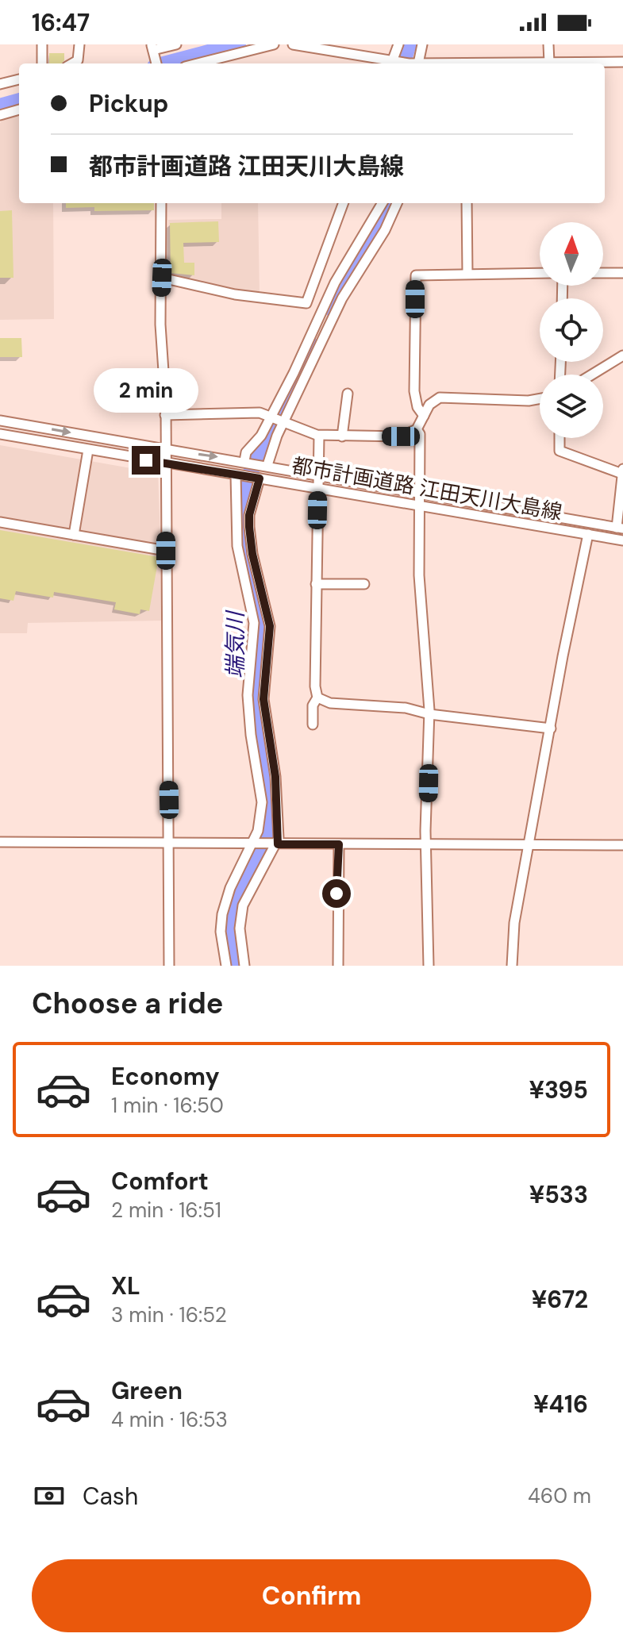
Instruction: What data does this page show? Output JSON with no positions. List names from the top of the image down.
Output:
{
  "streets": {
    "street": ["都市計画道路 江田天川大島線"]
  },
  "water": ["端気川"],
  "north": "top",
  "page": {
    "status": "16:47",
    "banner": ["Pickup", "都市計画道路 江田天川大島線"],
    "bubble": "2 min",
    "heading": "Choose a ride",
    "list": [
      {
        "name": "Economy",
        "note": "1 min · 16:50",
        "value": "¥395"
      },
      {
        "name": "Comfort",
        "note": "2 min · 16:51",
        "value": "¥533"
      },
      {
        "name": "XL",
        "note": "3 min · 16:52",
        "value": "¥672"
      },
      {
        "name": "Green",
        "note": "4 min · 16:53",
        "value": "¥416"
      }
    ],
    "pay": ["Cash", "460 m"],
    "buttons": "Confirm"
  }
}
